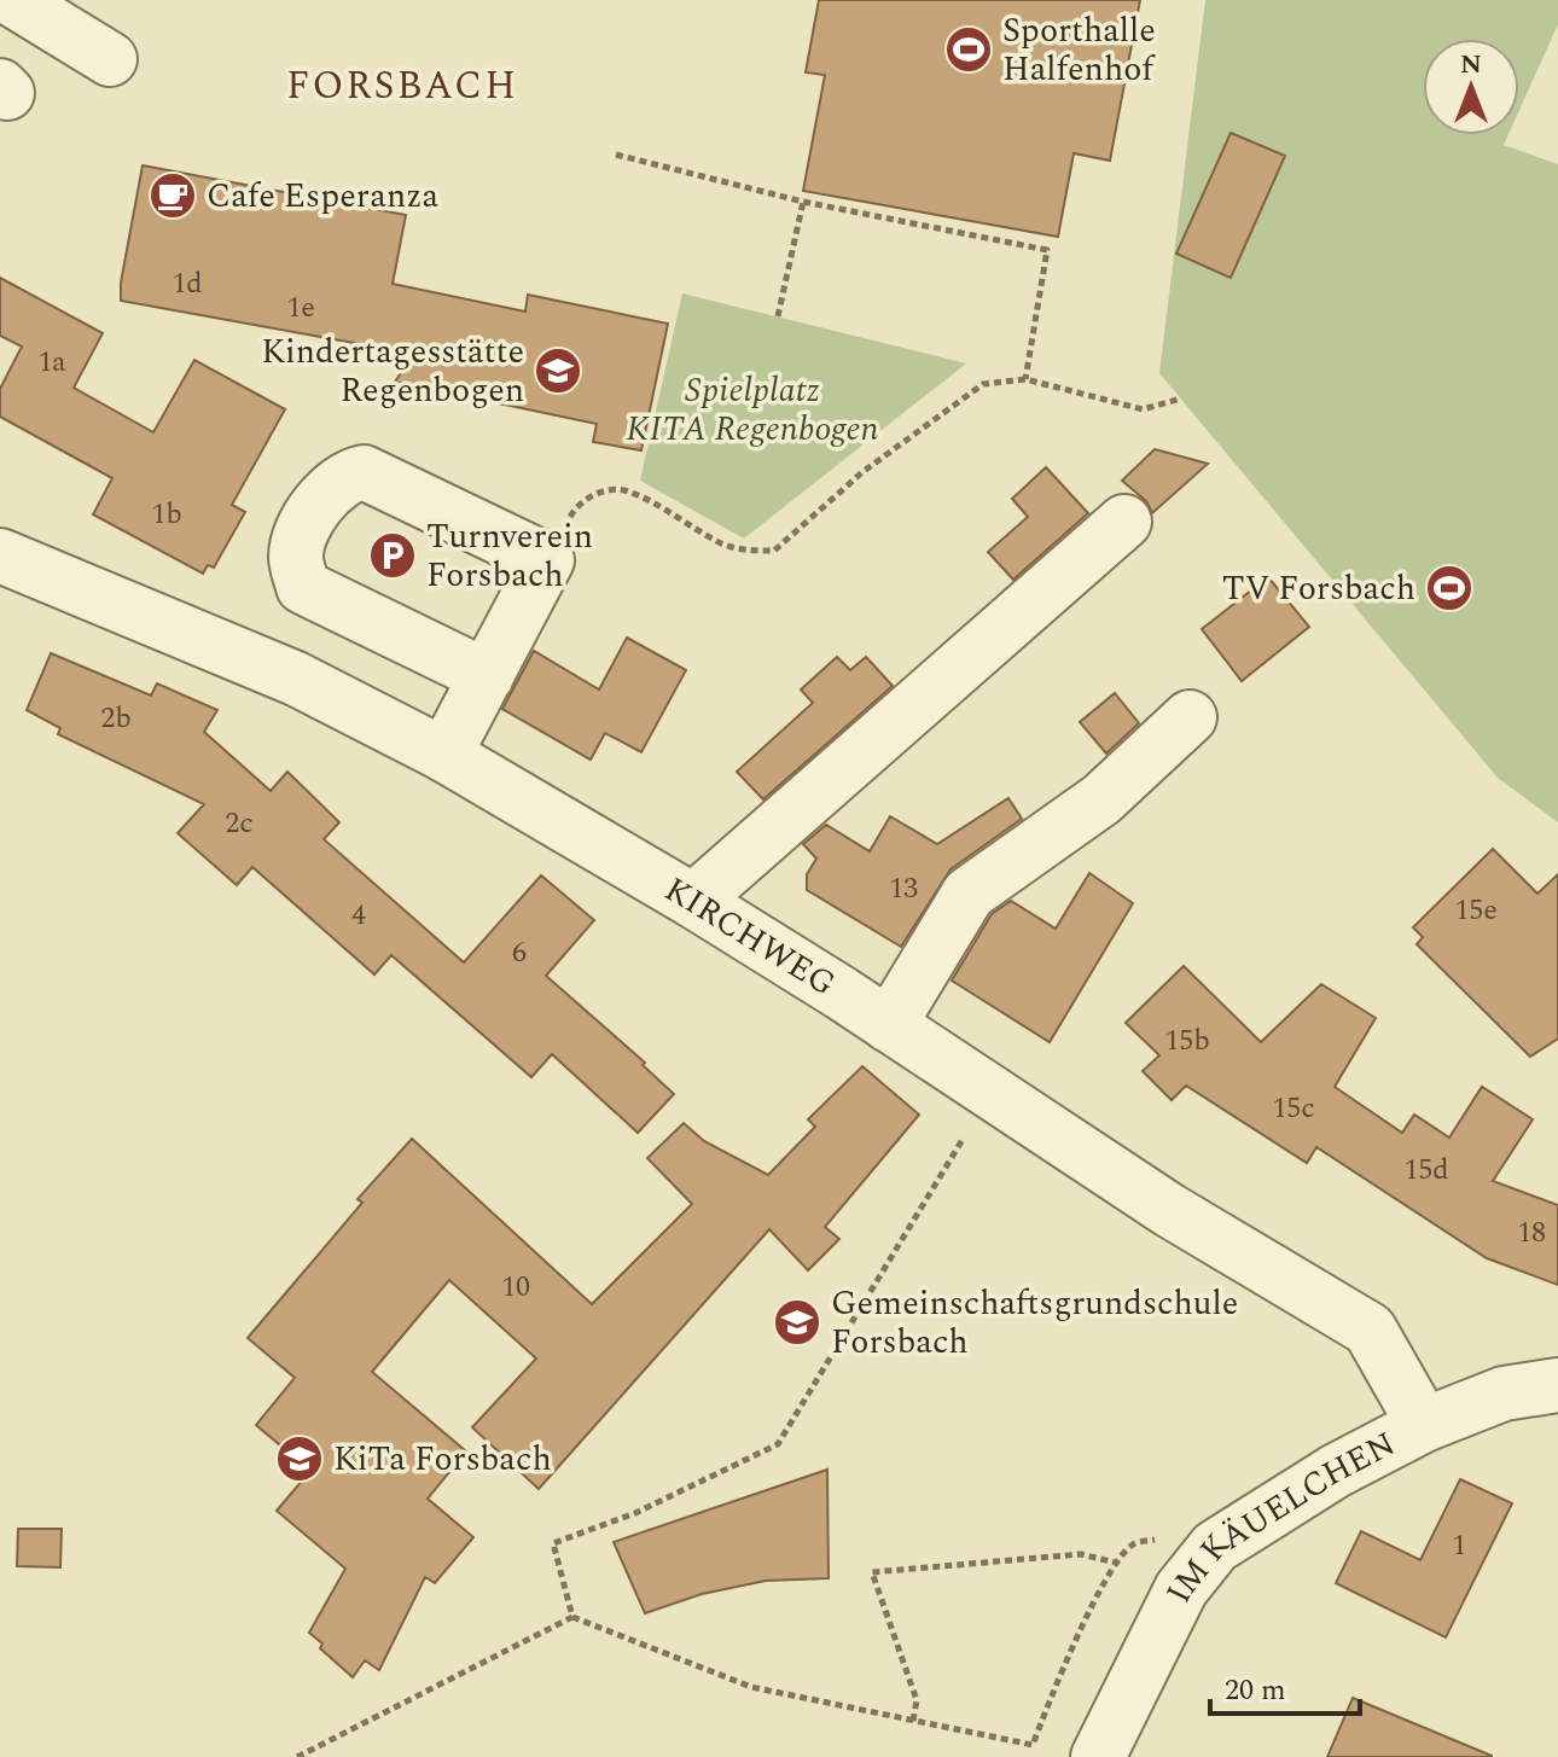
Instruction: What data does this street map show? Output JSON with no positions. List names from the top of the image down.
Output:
{
  "streets": {
    "street": ["KIRCHWEG", "IM KÄUELCHEN"]
  },
  "crossings": [
    ["KIRCHWEG", "IM KÄUELCHEN"]
  ],
  "districts": ["FORSBACH"],
  "parks": ["Spielplatz KITA Regenbogen"],
  "places": {
    "sports": ["Sporthalle Halfenhof", "TV Forsbach"],
    "cafe": ["Cafe Esperanza"],
    "school or university": ["Kindertagesstätte Regenbogen", "Gemeinschaftsgrundschule Forsbach", "KiTa Forsbach"],
    "parking": ["Turnverein Forsbach"]
  },
  "house_numbers": [
    "1d",
    "1e",
    "1a",
    "1b",
    "2b",
    "2c",
    "13",
    "15e",
    "4",
    "6",
    "15b",
    "15c",
    "15d",
    "18",
    "10",
    "1"
  ],
  "scale_bar": "20 m",
  "north": "top"
}
